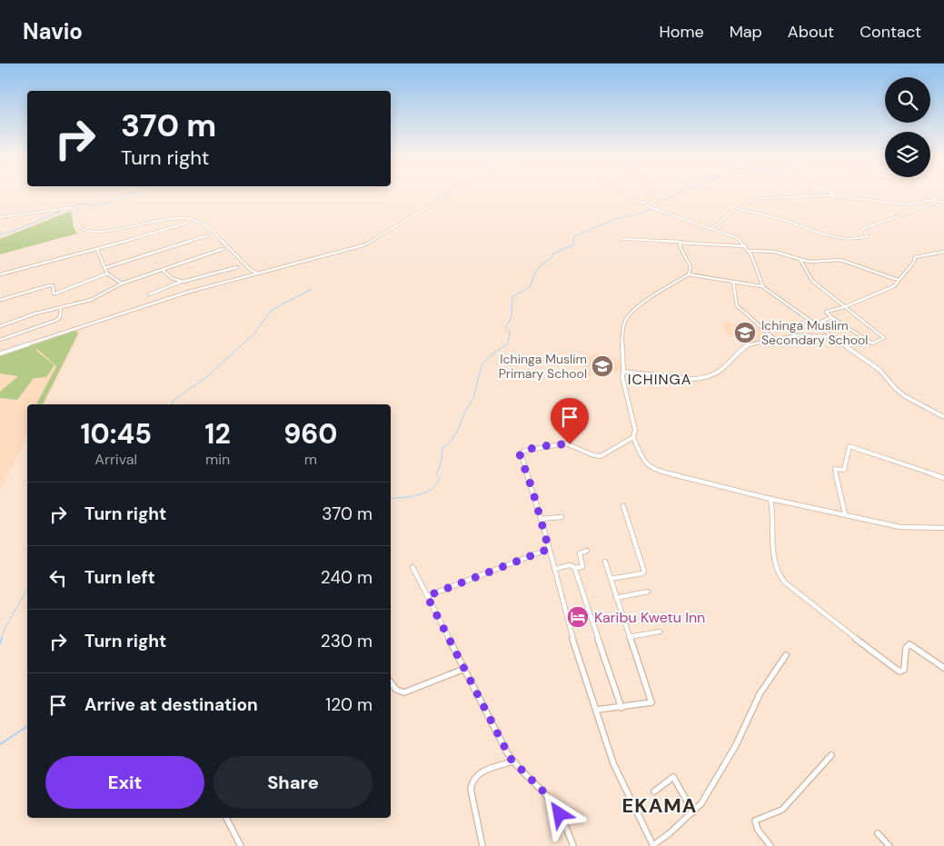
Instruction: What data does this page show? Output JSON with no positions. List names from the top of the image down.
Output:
{
  "districts": ["ICHINGA", "EKAMA"],
  "places": {
    "school or university": ["Ichinga Muslim Secondary School", "Ichinga Muslim Primary School"],
    "hotel": ["Karibu Kwetu Inn"]
  },
  "page": {
    "header": "Navio",
    "nav": [
      "Home",
      "Map",
      "About",
      "Contact"
    ],
    "turn": ["370 m", "Turn right"],
    "eta": [
      "10:45",
      "Arrival",
      "12",
      "min",
      "960",
      "m"
    ],
    "list": [
      {
        "name": "Turn right",
        "value": "370 m"
      },
      {
        "name": "Turn left",
        "value": "240 m"
      },
      {
        "name": "Turn right",
        "value": "230 m"
      },
      {
        "name": "Arrive at destination",
        "value": "120 m"
      }
    ],
    "buttons": ["Exit", "Share"]
  }
}
